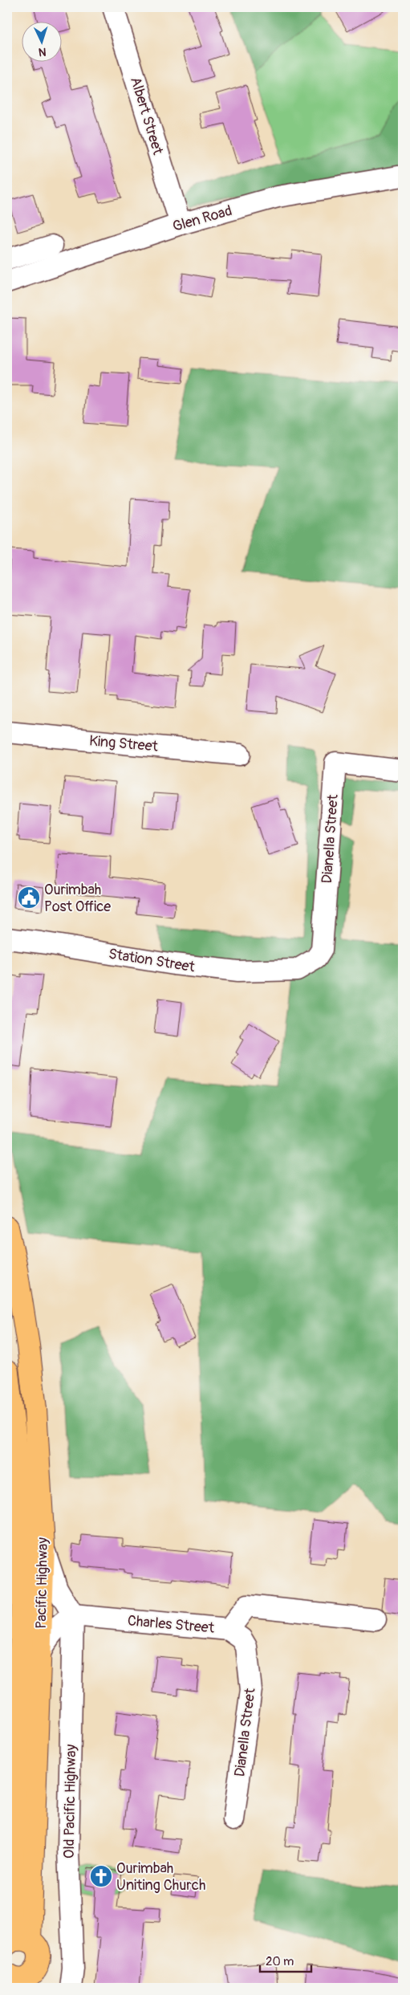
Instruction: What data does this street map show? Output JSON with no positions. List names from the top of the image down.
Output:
{
  "streets": {
    "main road": ["Pacific Highway"],
    "street": [
      "Albert Street",
      "Glen Road",
      "King Street",
      "Dianella Street",
      "Station Street",
      "Charles Street",
      "Old Pacific Highway"
    ]
  },
  "crossings": [
    ["Albert Street", "Glen Road"],
    ["Dianella Street", "Station Street"],
    ["Dianella Street", "Charles Street"],
    ["Charles Street", "Old Pacific Highway"]
  ],
  "places": {
    "public building": ["Ourimbah Post Office"],
    "church": ["Ourimbah Uniting Church"]
  },
  "scale_bar": "20 m",
  "north": "bottom"
}
